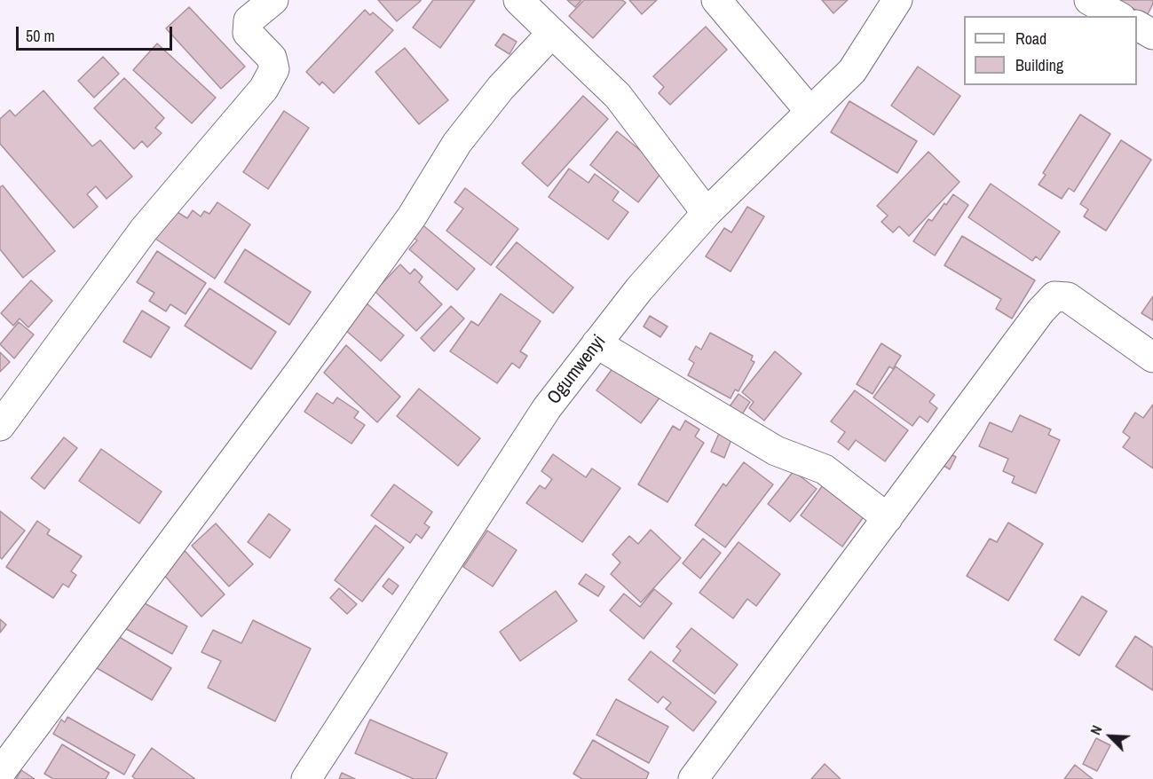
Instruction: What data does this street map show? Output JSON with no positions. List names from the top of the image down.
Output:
{
  "streets": {
    "street": ["Ogumwenyi"]
  },
  "legend": ["Road", "Building"],
  "scale_bar": "50 m",
  "north": "top left"
}
